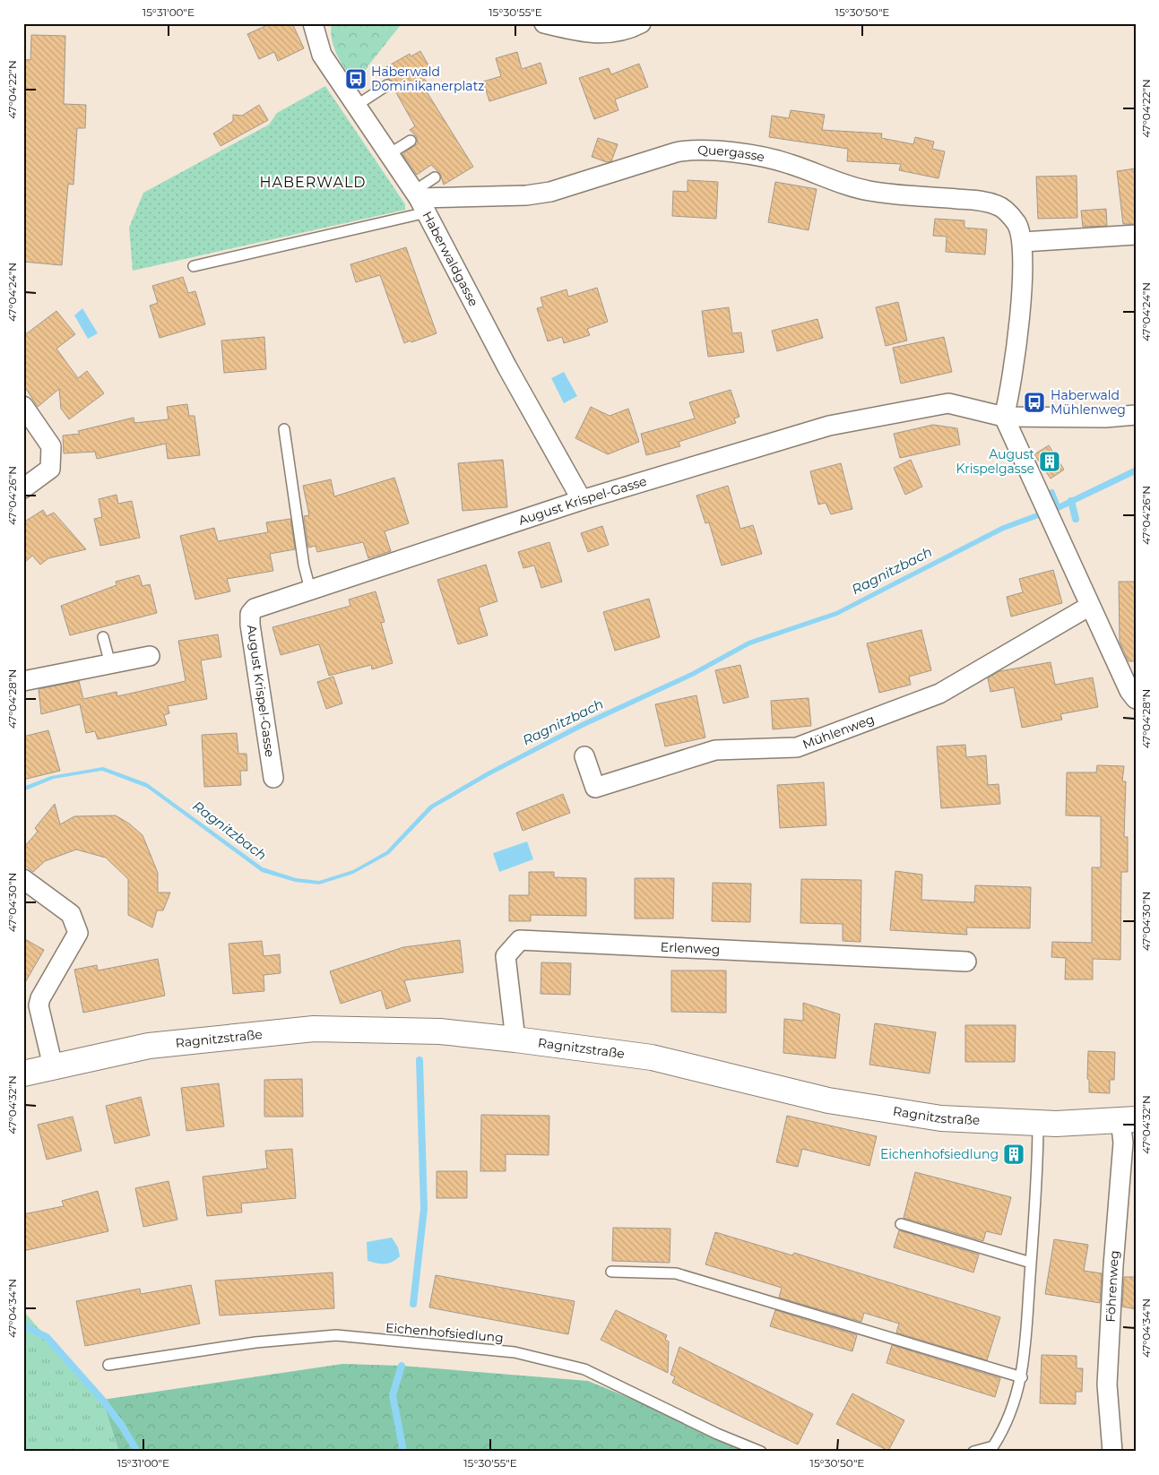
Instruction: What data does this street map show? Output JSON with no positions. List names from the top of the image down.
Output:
{
  "streets": {
    "main road": ["Ragnitzstraße"],
    "street": [
      "Quergasse",
      "Haberwaldgasse",
      "August Krispel-Gasse",
      "Mühlenweg",
      "Erlenweg",
      "Föhrenweg"
    ],
    "lane": ["Eichenhofsiedlung"]
  },
  "crossings": [
    ["Quergasse", "Haberwaldgasse"],
    ["Quergasse", "August Krispel-Gasse"],
    ["Haberwaldgasse", "August Krispel-Gasse"],
    ["Erlenweg", "Ragnitzstraße"],
    ["Ragnitzstraße", "Föhrenweg"]
  ],
  "districts": ["HABERWALD"],
  "water": ["Ragnitzbach"],
  "places": {
    "bus stop": ["Haberwald Dominikanerplatz", "Haberwald Mühlenweg"],
    "building": ["August Krispelgasse", "Eichenhofsiedlung"]
  },
  "coordinates": [
    "15°31'00\"E",
    "15°30'55\"E",
    "15°30'50\"E",
    "47°04'22\"N",
    "47°04'24\"N",
    "47°04'26\"N",
    "47°04'28\"N",
    "47°04'30\"N",
    "47°04'32\"N",
    "47°04'34\"N"
  ]
}
